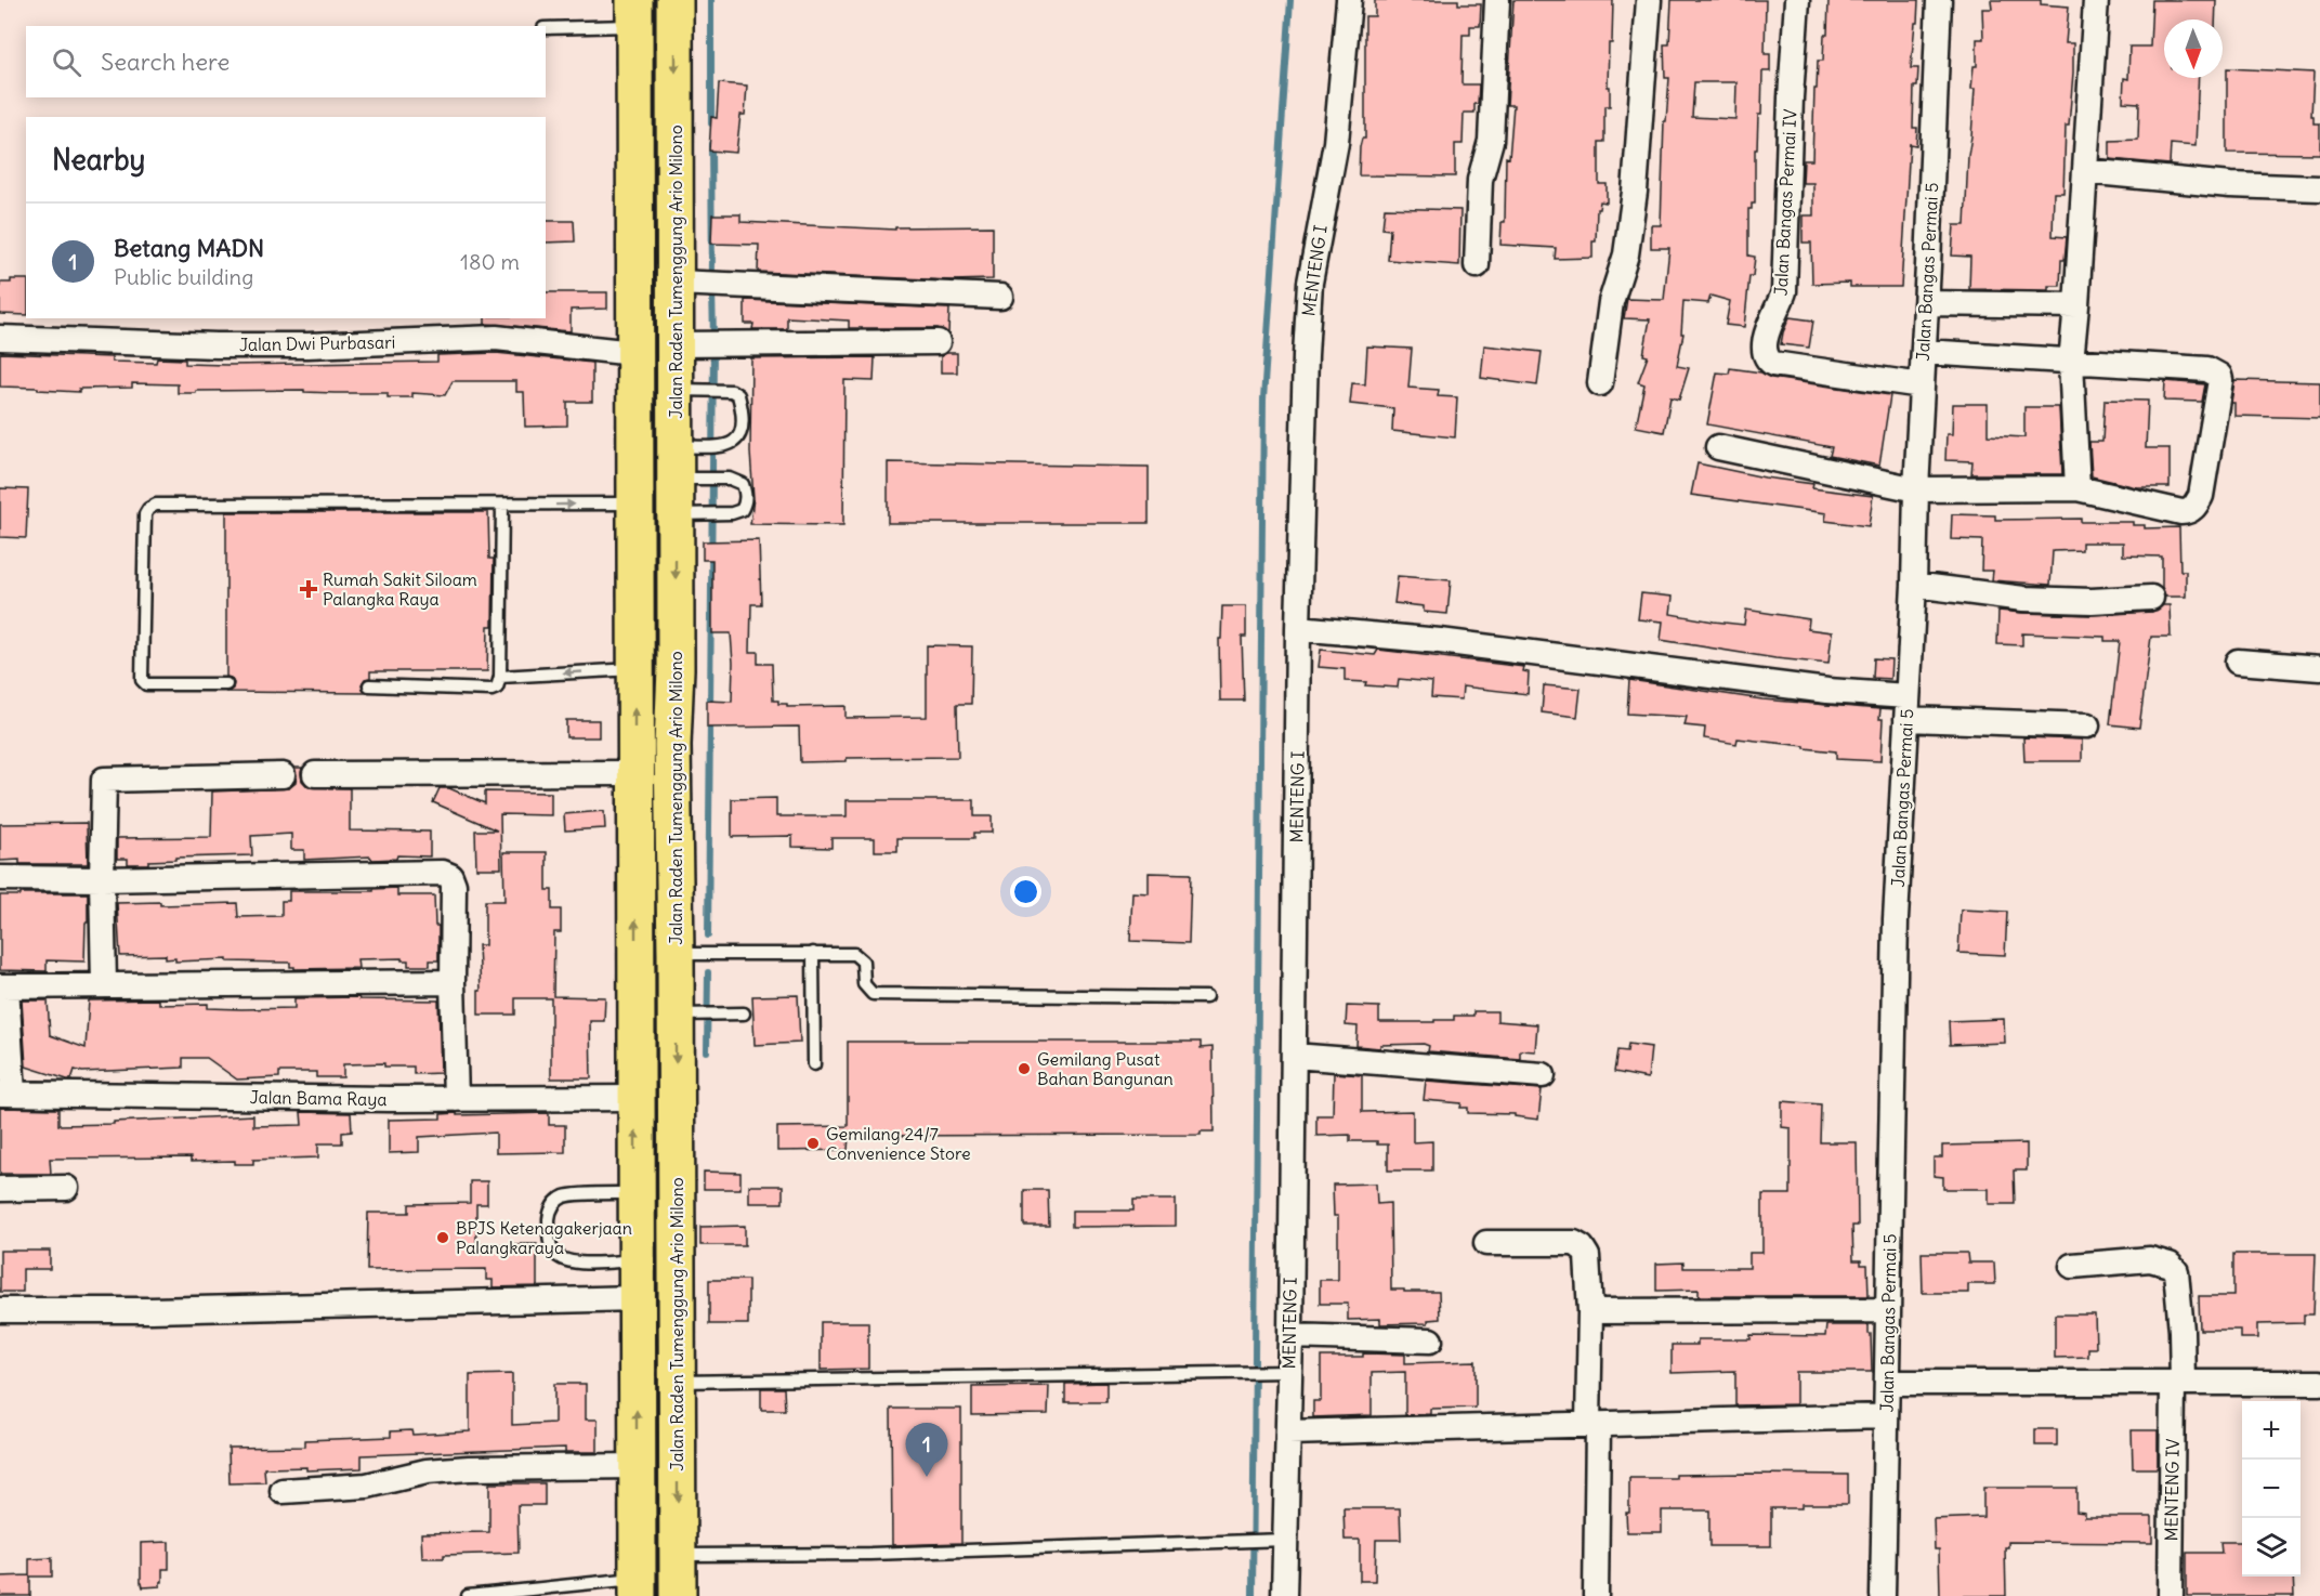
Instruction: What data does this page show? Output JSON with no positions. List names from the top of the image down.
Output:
{
  "streets": {
    "highway": ["Jalan Raden Tumenggung Ario Milono"],
    "street": [
      "Jalan Bangas Permai IV",
      "MENTENG I",
      "Jalan Bangas Permai 5",
      "Jalan Dwi Purbasari",
      "Jalan Bama Raya",
      "MENTENG IV"
    ]
  },
  "crossings": [
    ["Jalan Bangas Permai IV", "Jalan Bangas Permai 5"]
  ],
  "places": {
    "health": ["Rumah Sakit Siloam Palangka Raya"],
    "other": ["Gemilang Pusat Bahan Bangunan", "Gemilang 24/7 Convenience Store", "BPJS Ketenagakerjaan Palangkaraya"]
  },
  "north": "bottom",
  "page": {
    "search": "Search here",
    "heading": "Nearby",
    "list": [
      {
        "mark": "1",
        "name": "Betang MADN",
        "note": "Public building",
        "value": "180 m"
      }
    ],
    "map_buttons": ["+", "−"],
    "pins": "1"
  }
}
